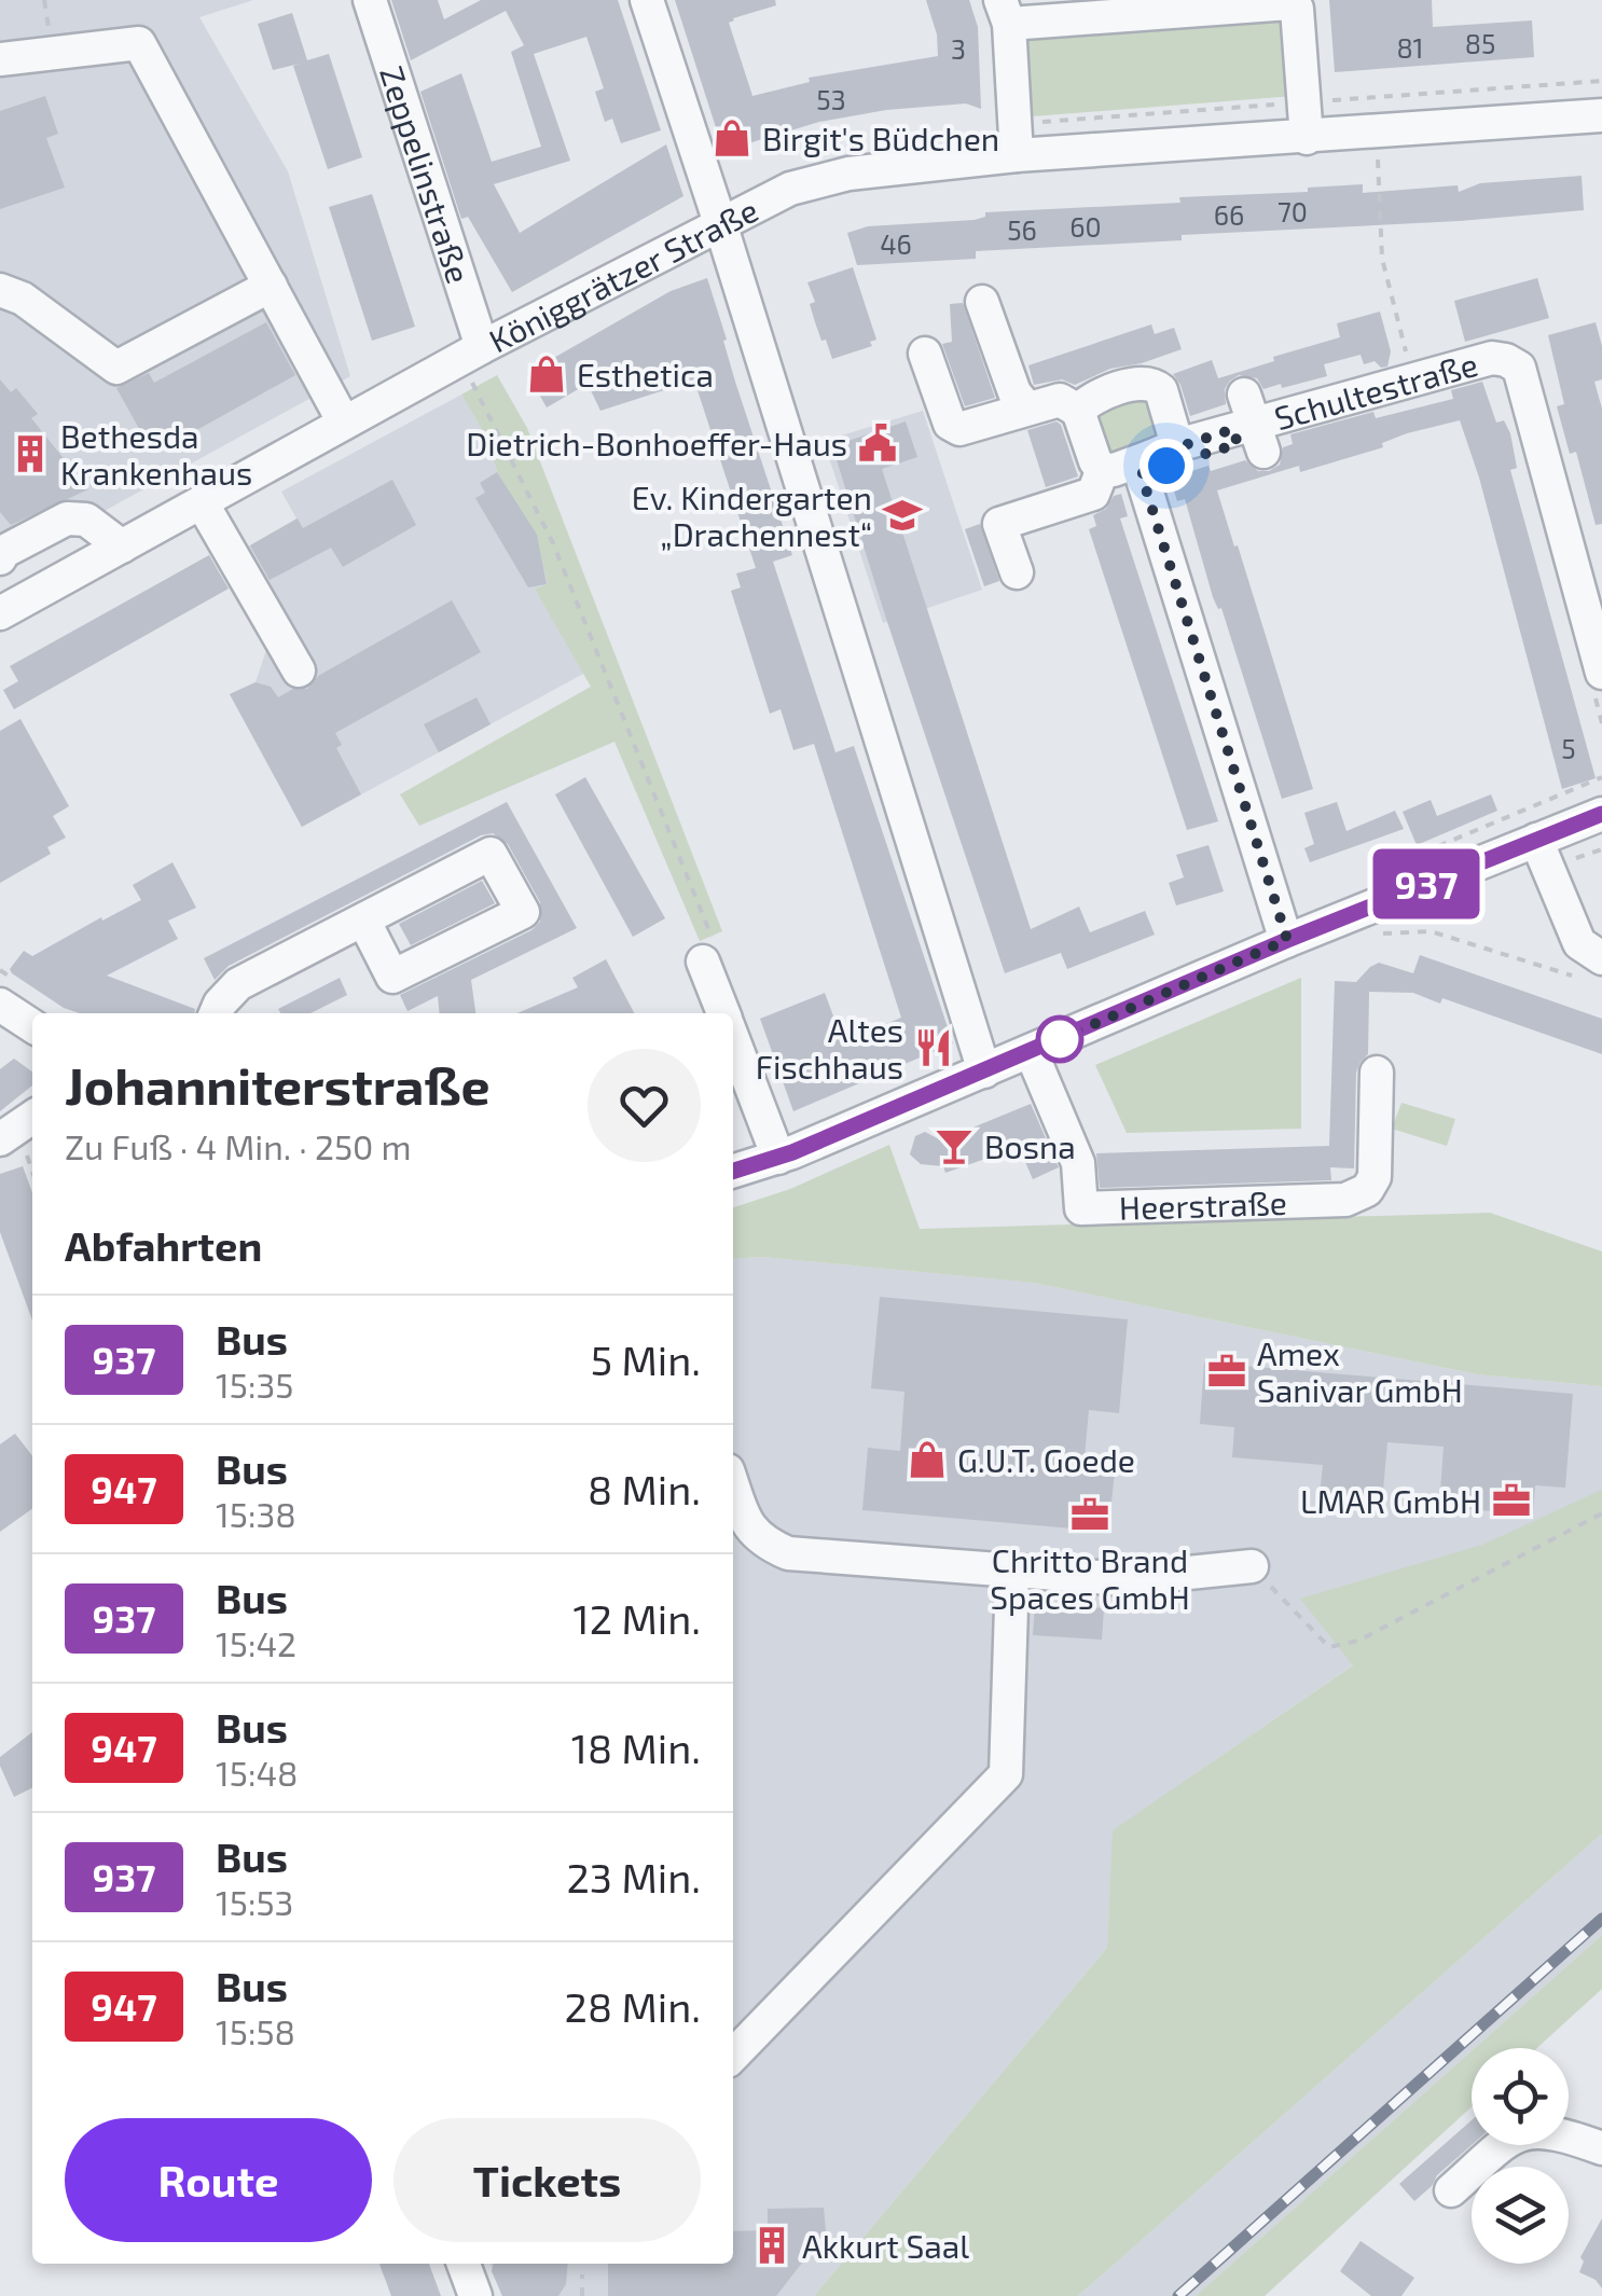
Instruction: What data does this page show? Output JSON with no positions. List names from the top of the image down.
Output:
{
  "streets": {
    "street": [
      "Zeppelinstraße",
      "Königgrätzer Straße",
      "Schultestraße",
      "Heerstraße"
    ]
  },
  "crossings": [
    ["Zeppelinstraße", "Königgrätzer Straße"]
  ],
  "places": {
    "shop": ["Birgit's Büdchen", "Esthetica", "G.U.T. Goede"],
    "public building": ["Dietrich-Bonhoeffer-Haus"],
    "building": ["Bethesda Krankenhaus", "Akkurt Saal"],
    "school or university": ["Ev. Kindergarten „Drachennest“"],
    "restaurant": ["Altes Fischhaus"],
    "bar": ["Bosna"],
    "office": ["Amex Sanivar GmbH", "LMAR GmbH", "Chritto Brand Spaces GmbH"]
  },
  "lines": ["bus line 937"],
  "house_numbers": [
    "85",
    "81",
    "3",
    "53",
    "70",
    "66",
    "60",
    "56",
    "46",
    "5"
  ],
  "page": {
    "on_map": "937",
    "heading": [
      ["Johanniterstraße", "Zu Fuß · 4 Min. · 250 m"],
      "Abfahrten"
    ],
    "list": [
      {
        "mark": "937",
        "name": "Bus",
        "note": "15:35",
        "value": "5 Min."
      },
      {
        "mark": "947",
        "name": "Bus",
        "note": "15:38",
        "value": "8 Min."
      },
      {
        "mark": "937",
        "name": "Bus",
        "note": "15:42",
        "value": "12 Min."
      },
      {
        "mark": "947",
        "name": "Bus",
        "note": "15:48",
        "value": "18 Min."
      },
      {
        "mark": "937",
        "name": "Bus",
        "note": "15:53",
        "value": "23 Min."
      },
      {
        "mark": "947",
        "name": "Bus",
        "note": "15:58",
        "value": "28 Min."
      }
    ],
    "buttons": ["Route", "Tickets"]
  }
}
